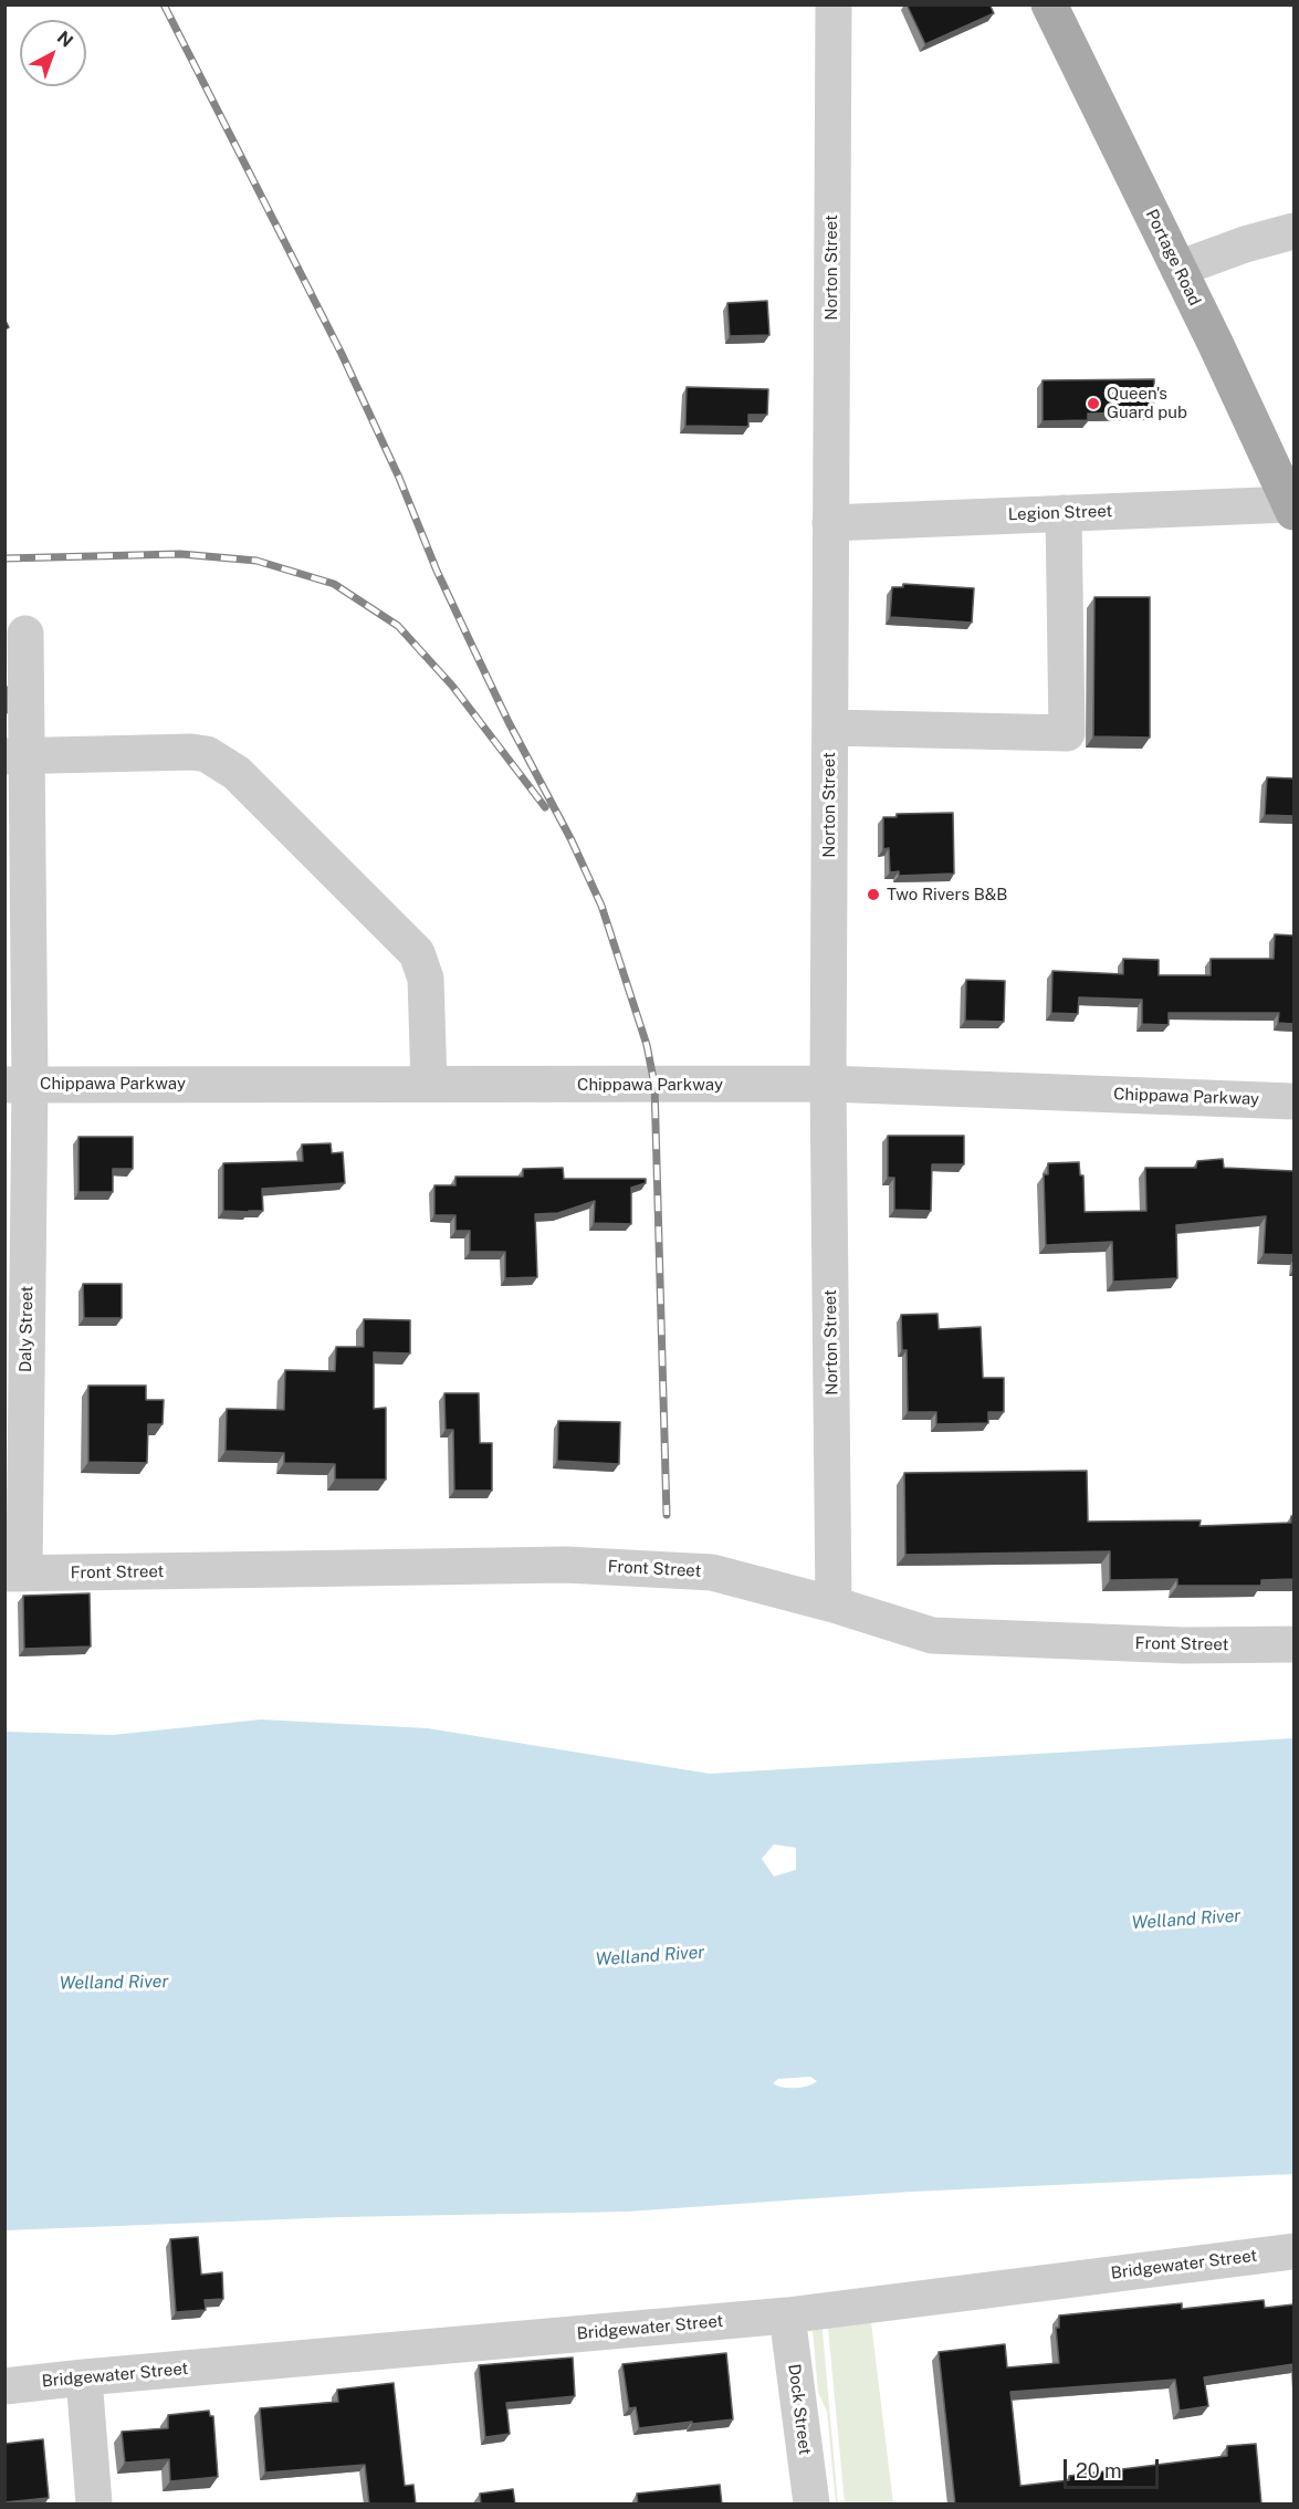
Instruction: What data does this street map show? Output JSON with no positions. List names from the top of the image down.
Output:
{
  "streets": {
    "main road": ["Portage Road"],
    "street": [
      "Norton Street",
      "Legion Street",
      "Chippawa Parkway",
      "Daly Street",
      "Front Street",
      "Bridgewater Street",
      "Dock Street"
    ]
  },
  "crossings": [
    ["Portage Road", "Legion Street"],
    ["Norton Street", "Legion Street"],
    ["Norton Street", "Chippawa Parkway"],
    ["Norton Street", "Front Street"],
    ["Chippawa Parkway", "Daly Street"],
    ["Daly Street", "Front Street"],
    ["Bridgewater Street", "Dock Street"]
  ],
  "water": ["Welland River"],
  "places": ["Queen's Guard pub", "Two Rivers B&B"],
  "scale_bar": "20 m",
  "north": "top right"
}
